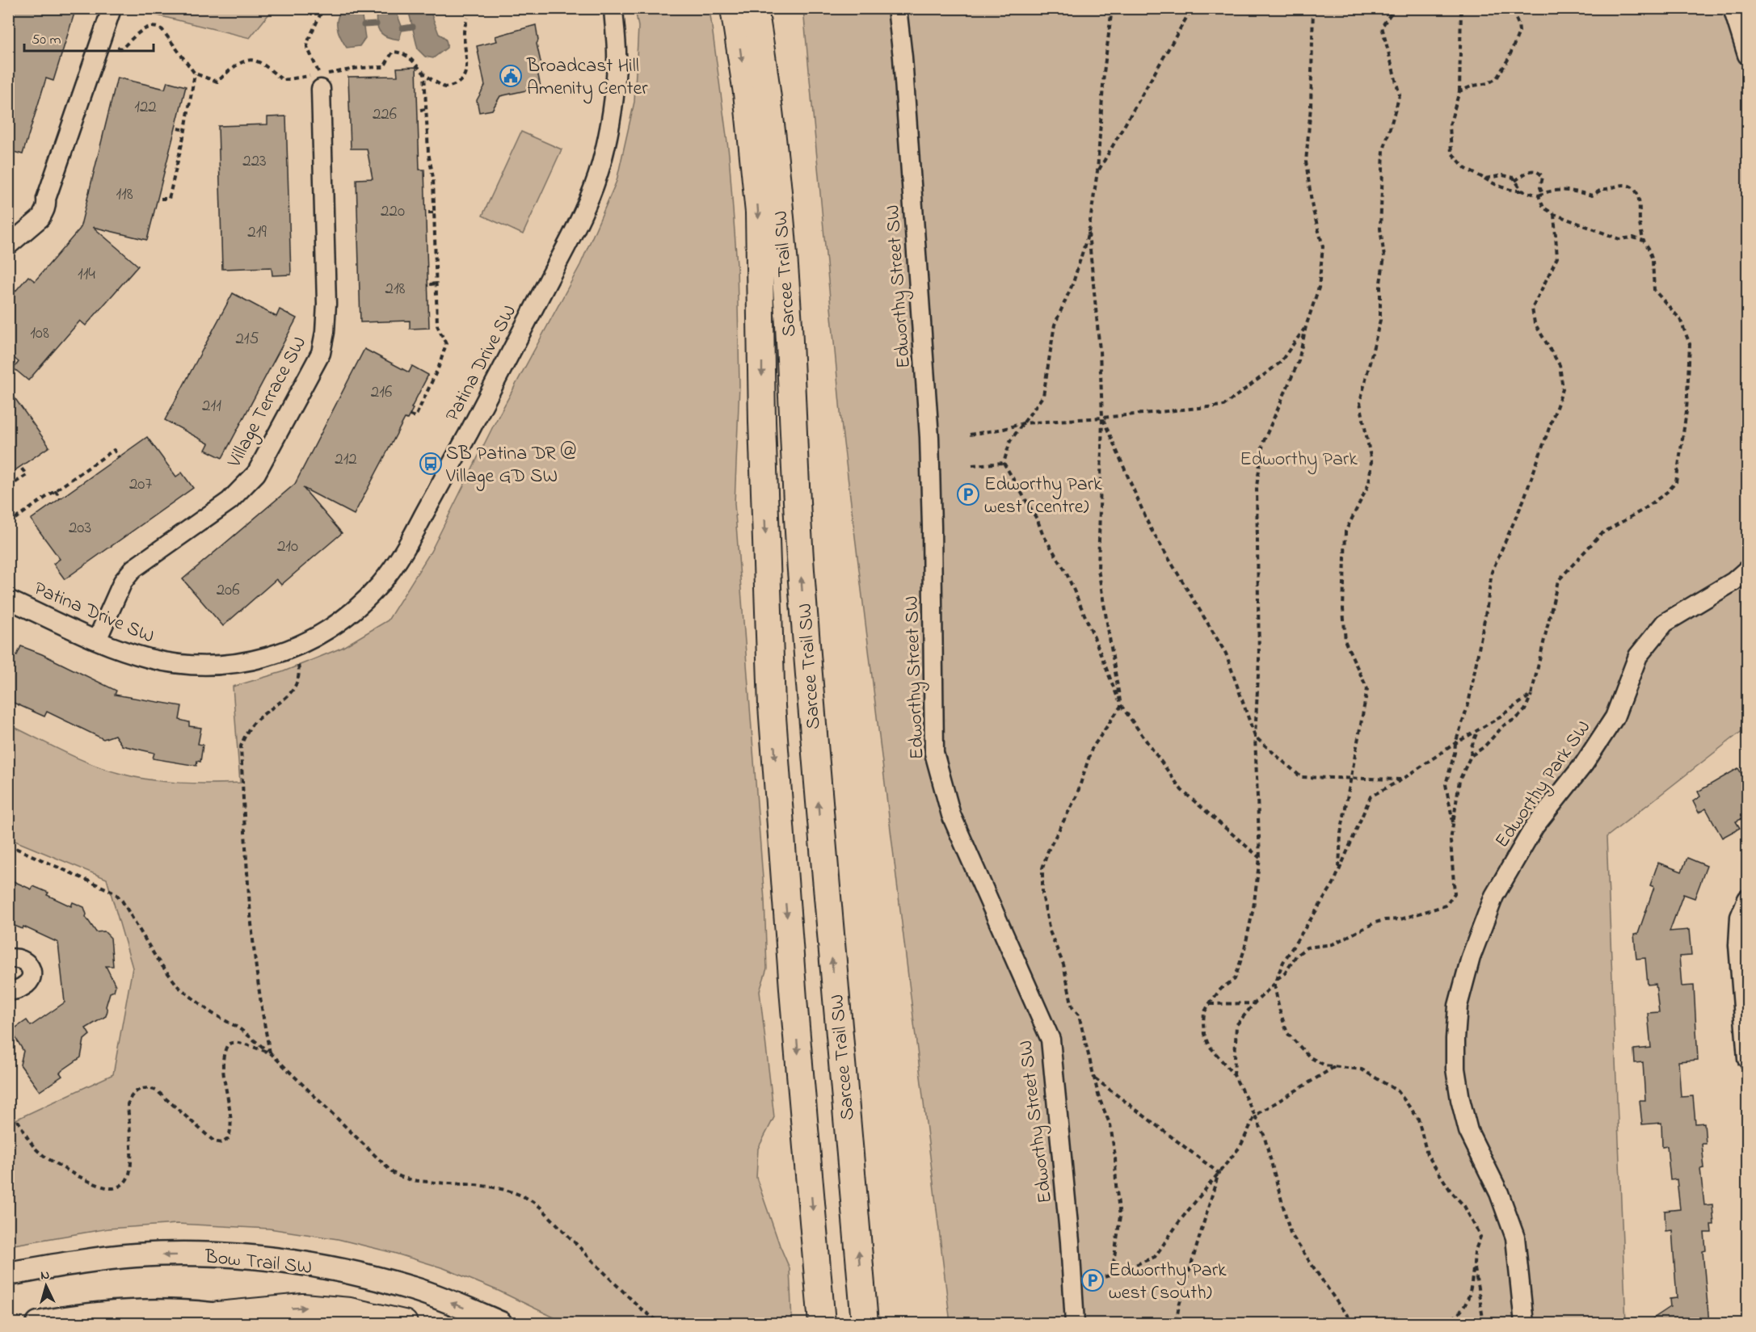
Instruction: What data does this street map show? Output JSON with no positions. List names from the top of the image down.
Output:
{
  "streets": {
    "highway": ["Sarcee Trail SW"],
    "main road": ["Bow Trail SW"],
    "street": [
      "Edworthy Street SW",
      "Patina Drive SW",
      "Village Terrace SW",
      "Edworthy Park SW"
    ]
  },
  "crossings": [
    ["Patina Drive SW", "Village Terrace SW"]
  ],
  "parks": ["Edworthy Park"],
  "places": {
    "public building": ["Broadcast Hill Amenity Center"],
    "bus stop": ["SB Patina DR @ Village GD SW"],
    "parking": ["Edworthy Park west (centre)", "Edworthy Park west (south)"]
  },
  "house_numbers": [
    "122",
    "226",
    "223",
    "118",
    "220",
    "219",
    "114",
    "218",
    "108",
    "215",
    "216",
    "211",
    "212",
    "207",
    "203",
    "210",
    "206"
  ],
  "scale_bar": "50 m",
  "north": "top"
}
